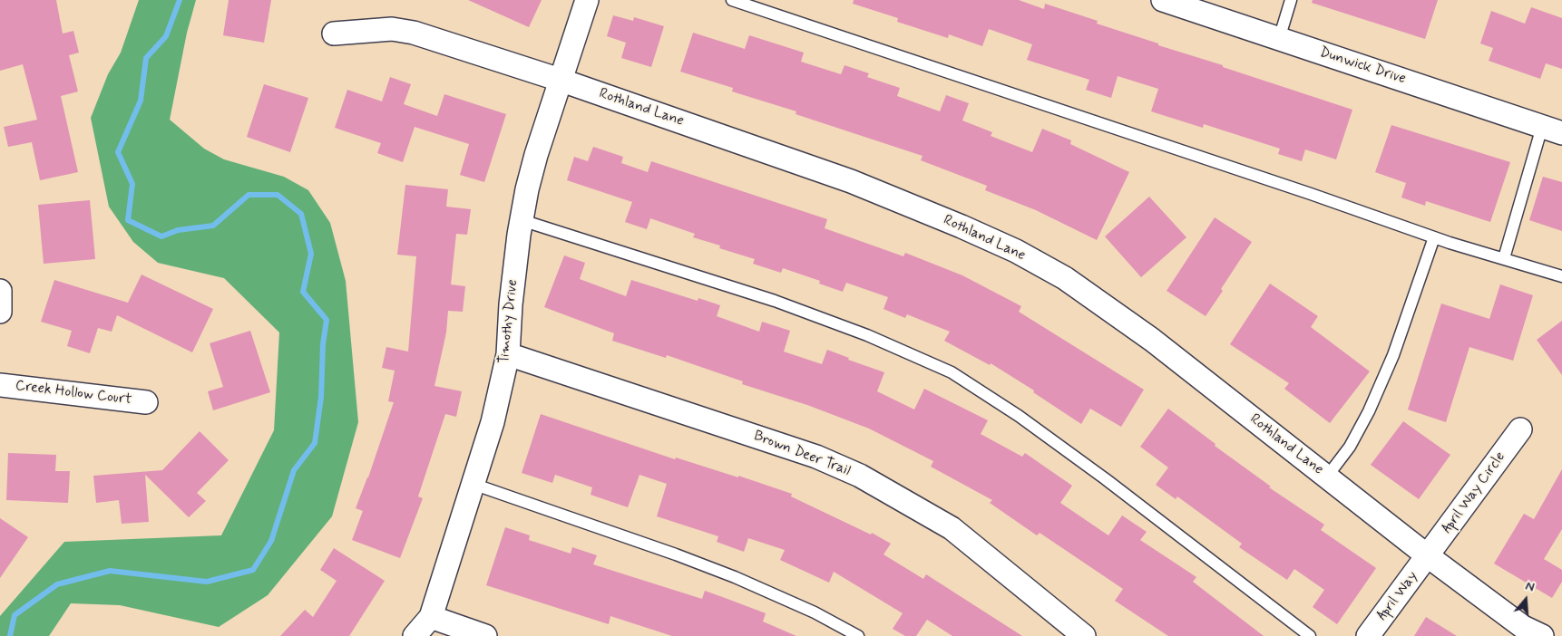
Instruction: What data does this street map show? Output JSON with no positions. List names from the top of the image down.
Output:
{
  "streets": {
    "street": [
      "Dunwick Drive",
      "Rothland Lane",
      "Timothy Drive",
      "Creek Hollow Court",
      "Brown Deer Trail",
      "April Way Circle",
      "April Way"
    ]
  },
  "crossings": [
    ["Rothland Lane", "Timothy Drive"],
    ["Rothland Lane", "April Way Circle"],
    ["Rothland Lane", "April Way"],
    ["Timothy Drive", "Brown Deer Trail"],
    ["April Way Circle", "April Way"]
  ],
  "north": "top"
}
